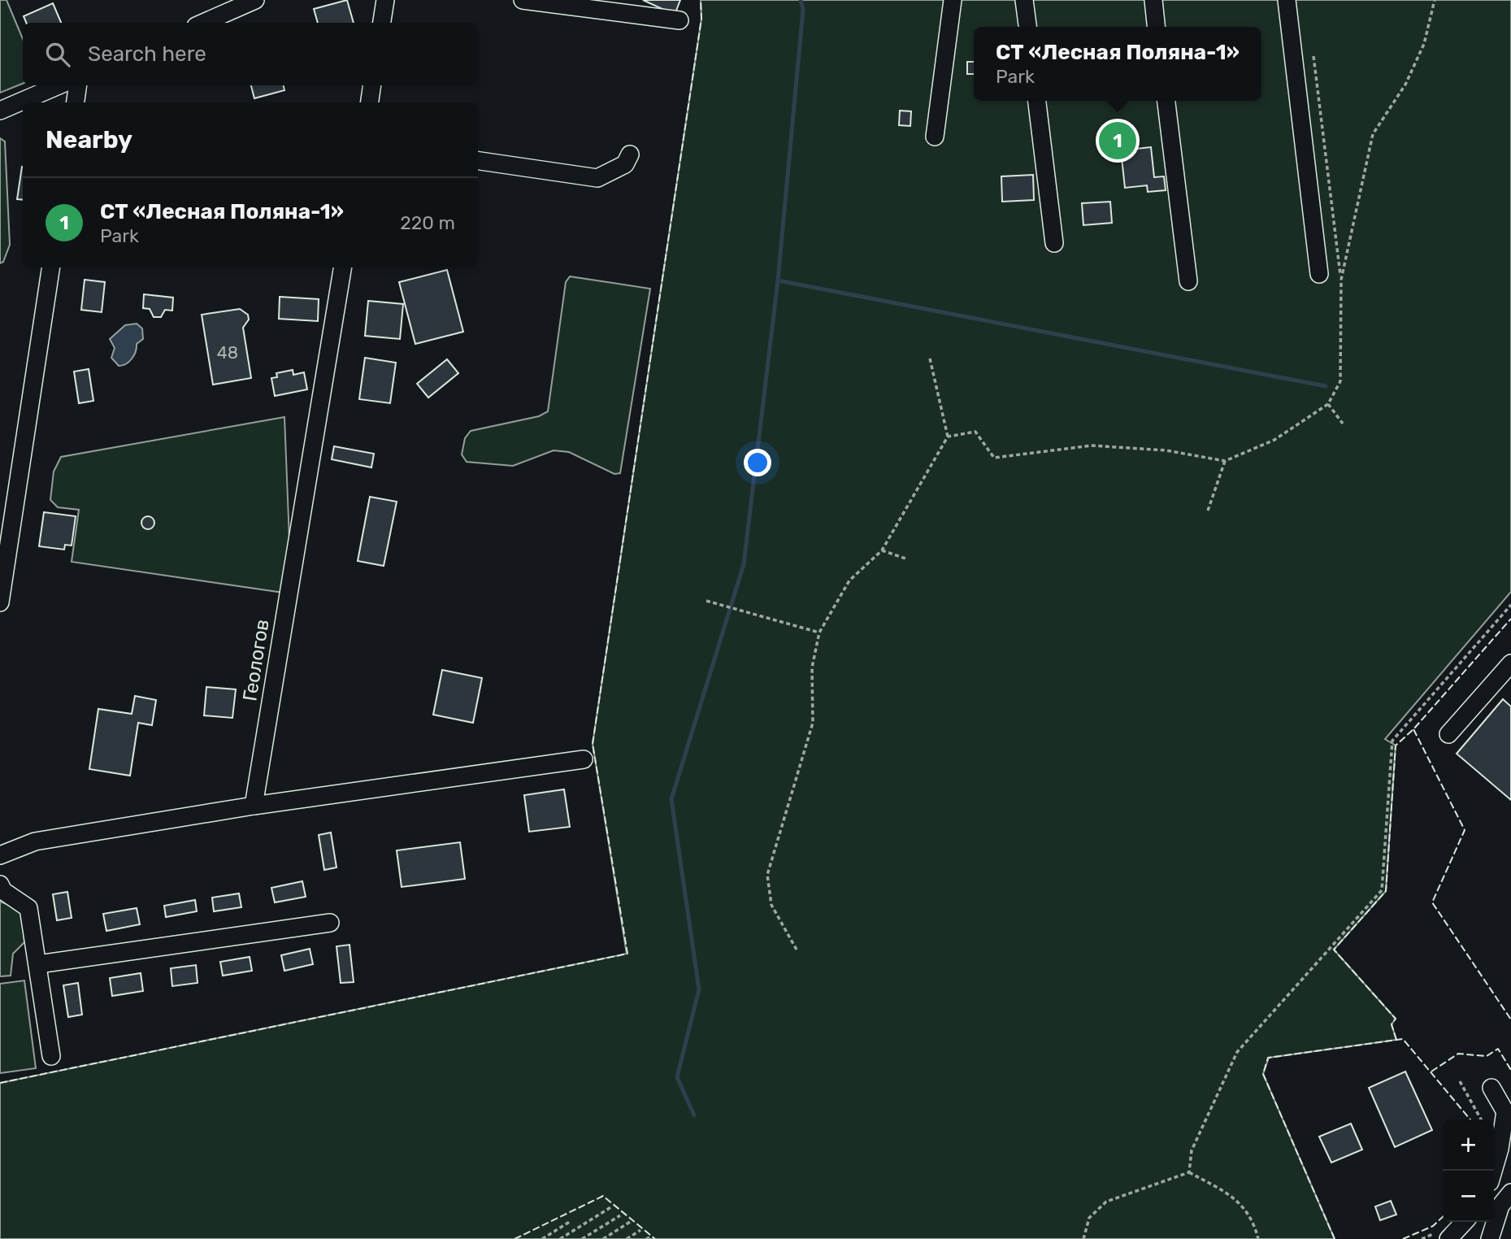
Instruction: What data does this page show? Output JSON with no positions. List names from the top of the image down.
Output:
{
  "streets": {
    "street": ["Геологов"]
  },
  "house_numbers": ["48"],
  "page": {
    "search": "Search here",
    "popup": ["СТ «Лесная Поляна-1»", "Park"],
    "heading": "Nearby",
    "pins": "1",
    "list": [
      {
        "mark": "1",
        "name": "СТ «Лесная Поляна-1»",
        "note": "Park",
        "value": "220 m"
      }
    ],
    "map_buttons": ["+", "−"]
  }
}
